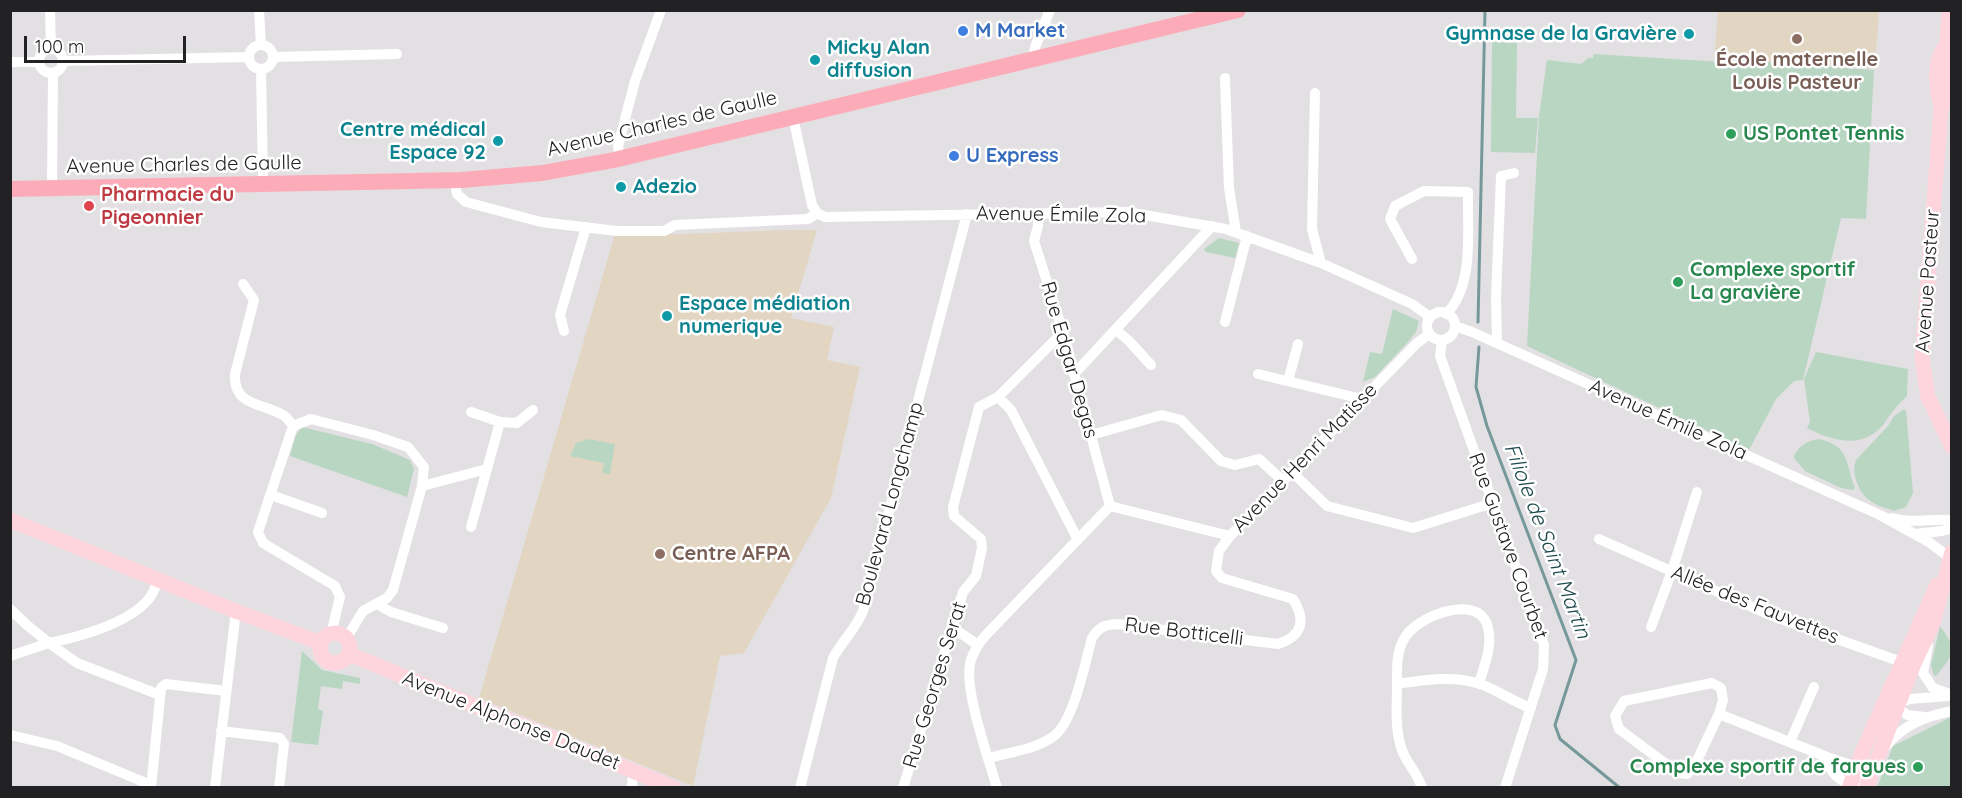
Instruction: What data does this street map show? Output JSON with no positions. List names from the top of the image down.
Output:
{
  "streets": {
    "main road": ["Avenue Charles de Gaulle", "Avenue Pasteur", "Avenue Alphonse Daudet"],
    "street": [
      "Avenue Émile Zola",
      "Rue Edgar Degas",
      "Avenue Henri Matisse",
      "Boulevard Longchamp",
      "Rue Gustave Courbet",
      "Allée des Fauvettes",
      "Rue Botticelli",
      "Rue Georges Serat"
    ]
  },
  "crossings": [
    ["Avenue Charles de Gaulle", "Avenue Émile Zola"],
    ["Avenue Émile Zola", "Rue Edgar Degas"],
    ["Avenue Émile Zola", "Avenue Henri Matisse"],
    ["Avenue Émile Zola", "Boulevard Longchamp"],
    ["Avenue Émile Zola", "Rue Gustave Courbet"],
    ["Rue Edgar Degas", "Avenue Henri Matisse"],
    ["Avenue Henri Matisse", "Rue Gustave Courbet"],
    ["Avenue Henri Matisse", "Rue Botticelli"]
  ],
  "water": ["Filiole de Saint Martin"],
  "places": [
    "M Market",
    "Gymnase de la Gravière",
    "École maternelle Louis Pasteur",
    "Micky Alan diffusion",
    "US Pontet Tennis",
    "Centre médical Espace 92",
    "U Express",
    "Adezio",
    "Pharmacie du Pigeonnier",
    "Complexe sportif La gravière",
    "Espace médiation numerique",
    "Centre AFPA",
    "Complexe sportif de fargues"
  ],
  "scale_bar": "100 m"
}
